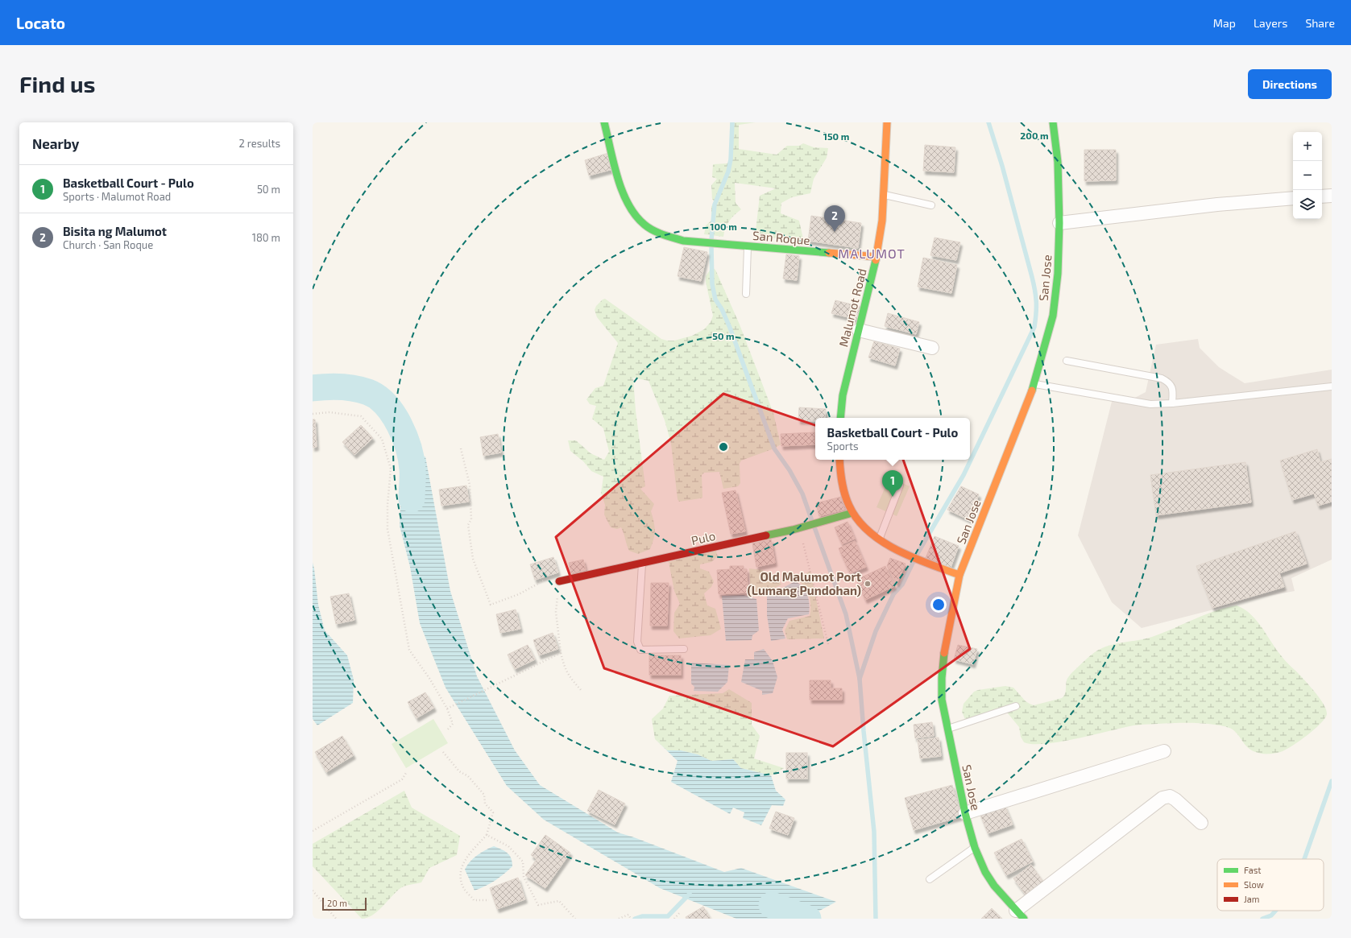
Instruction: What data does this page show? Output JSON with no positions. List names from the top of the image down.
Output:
{
  "streets": {
    "street": [
      "San Roque",
      "San Jose",
      "Malumot Road",
      "Pulo"
    ]
  },
  "crossings": [
    ["San Roque", "Malumot Road"]
  ],
  "districts": ["MALUMOT"],
  "places": ["Old Malumot Port (Lumang Pundohan)"],
  "legend": ["Fast", "Slow", "Jam"],
  "scale_bar": "20 m",
  "page": {
    "header": "Locato",
    "nav": ["Map", "Layers", "Share"],
    "buttons": "Directions",
    "title": "Find us",
    "heading": ["Nearby", "2 results"],
    "map_buttons": ["+", "−"],
    "list": [
      {
        "mark": "1",
        "name": "Basketball Court - Pulo",
        "note": "Sports · Malumot Road",
        "value": "50 m"
      },
      {
        "mark": "2",
        "name": "Bisita ng Malumot",
        "note": "Church · San Roque",
        "value": "180 m"
      }
    ],
    "pins": ["2", "1"],
    "popup": ["Basketball Court - Pulo", "Sports"],
    "scale": "20 m"
  },
  "rings": [
    "200 m",
    "150 m",
    "100 m",
    "50 m"
  ]
}
